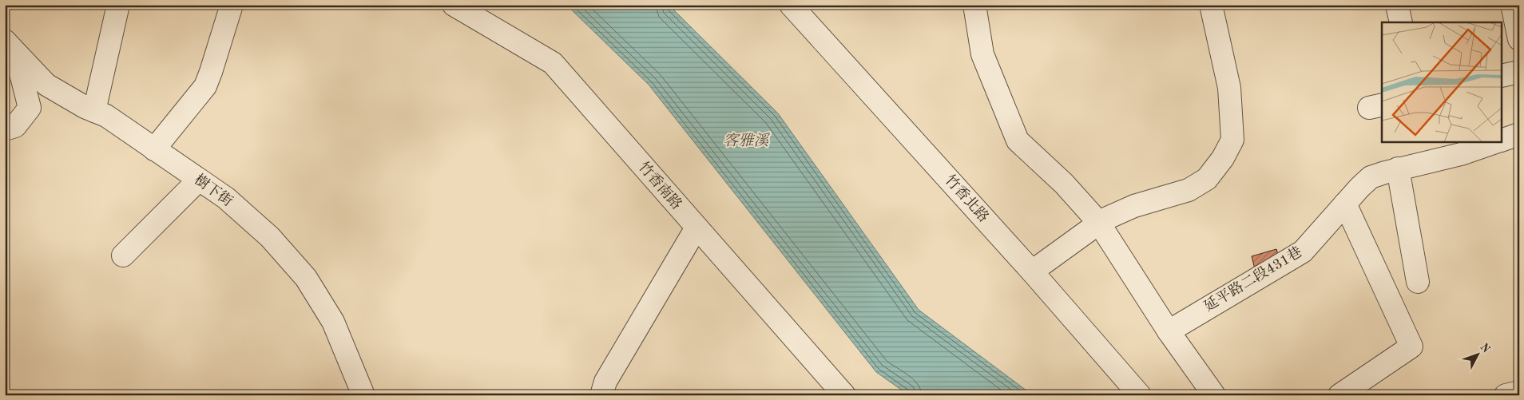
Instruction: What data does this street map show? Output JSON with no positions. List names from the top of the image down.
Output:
{
  "streets": {
    "street": [
      "竹香南路",
      "樹下街",
      "竹香北路",
      "延平路二段431巷"
    ]
  },
  "water": ["客雅溪"],
  "north": "top right"
}
